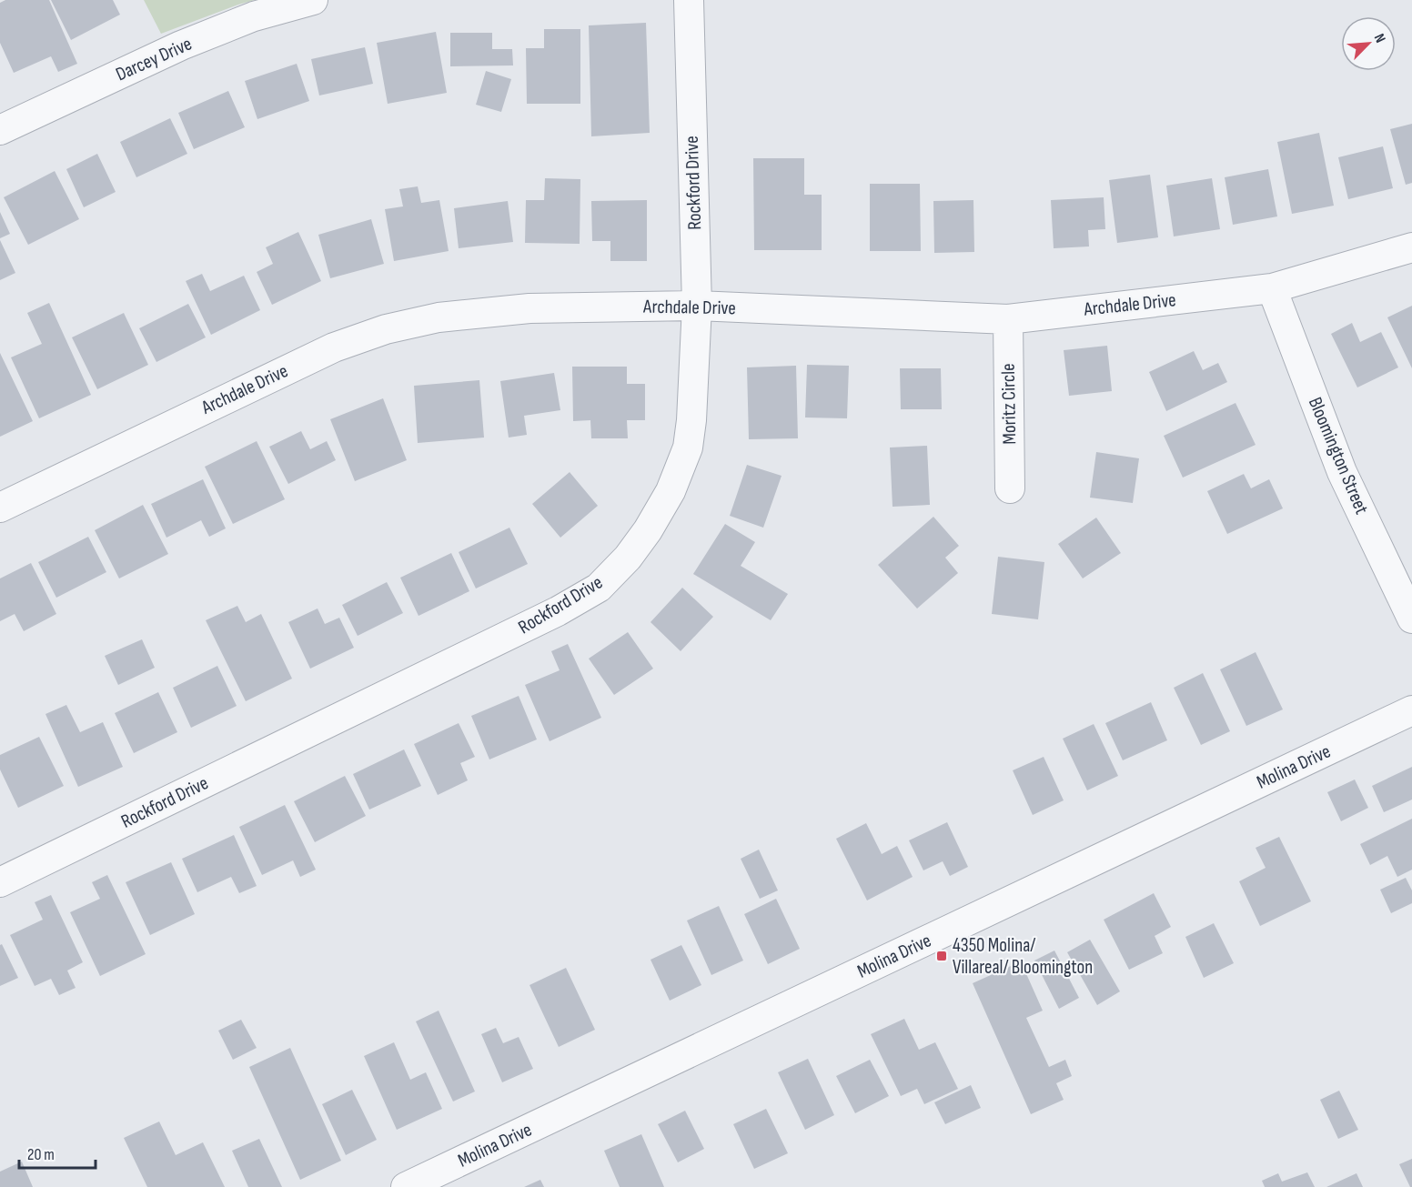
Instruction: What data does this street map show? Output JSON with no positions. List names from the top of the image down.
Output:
{
  "streets": {
    "street": [
      "Darcey Drive",
      "Rockford Drive",
      "Archdale Drive",
      "Moritz Circle",
      "Bloomington Street",
      "Molina Drive"
    ]
  },
  "crossings": [
    ["Rockford Drive", "Archdale Drive"],
    ["Archdale Drive", "Moritz Circle"],
    ["Archdale Drive", "Bloomington Street"]
  ],
  "places": {
    "transit": ["4350 Molina/ Villareal/ Bloomington"]
  },
  "scale_bar": "20 m",
  "north": "top right"
}
